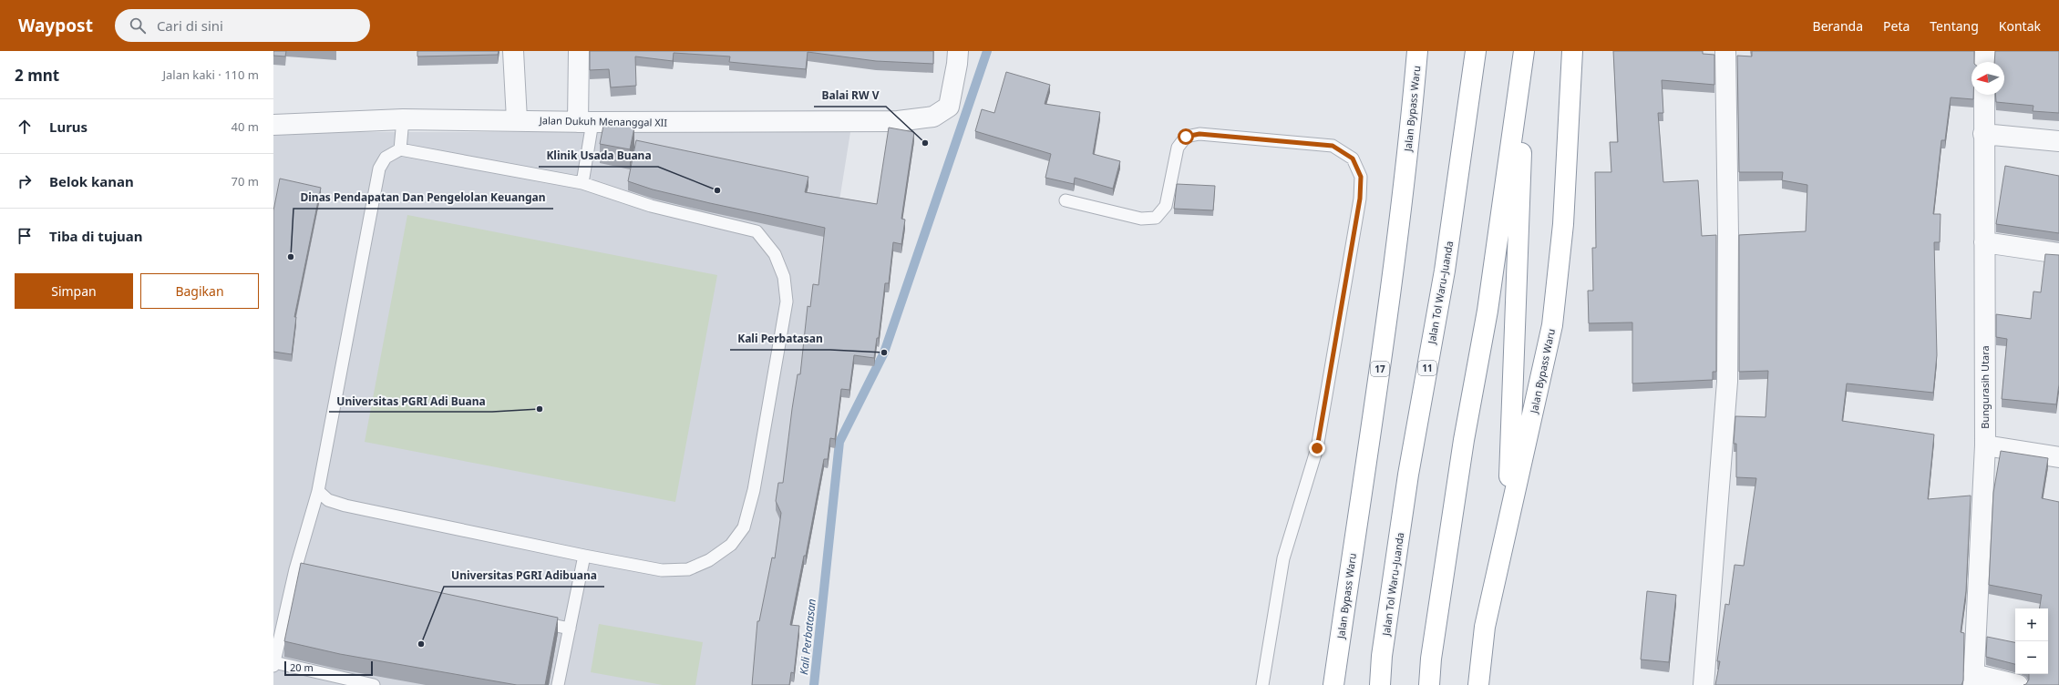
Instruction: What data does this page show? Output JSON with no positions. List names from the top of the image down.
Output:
{
  "streets": {
    "highway": [
      "Jalan Bypass Waru",
      "Jalan Tol Waru–Juanda",
      "11",
      "17"
    ],
    "street": ["Jalan Dukuh Menanggal XII", "Bungurasih Utara"]
  },
  "water": ["Kali Perbatasan"],
  "places": [
    "Balai RW V",
    "Klinik Usada Buana",
    "Dinas Pendapatan Dan Pengelolan Keuangan",
    "Kali Perbatasan",
    "Universitas PGRI Adi Buana",
    "Universitas PGRI Adibuana"
  ],
  "scale_bar": "20 m",
  "north": "left",
  "page": {
    "header": "Waypost",
    "search": "Cari di sini",
    "nav": [
      "Beranda",
      "Peta",
      "Tentang",
      "Kontak"
    ],
    "heading": ["2 mnt", "Jalan kaki · 110 m"],
    "list": [
      ["Lurus", "40 m"],
      ["Belok kanan", "70 m"],
      "Tiba di tujuan"
    ],
    "buttons": ["Simpan", "Bagikan"],
    "map_buttons": ["+", "−"],
    "scale": "20 m"
  }
}
